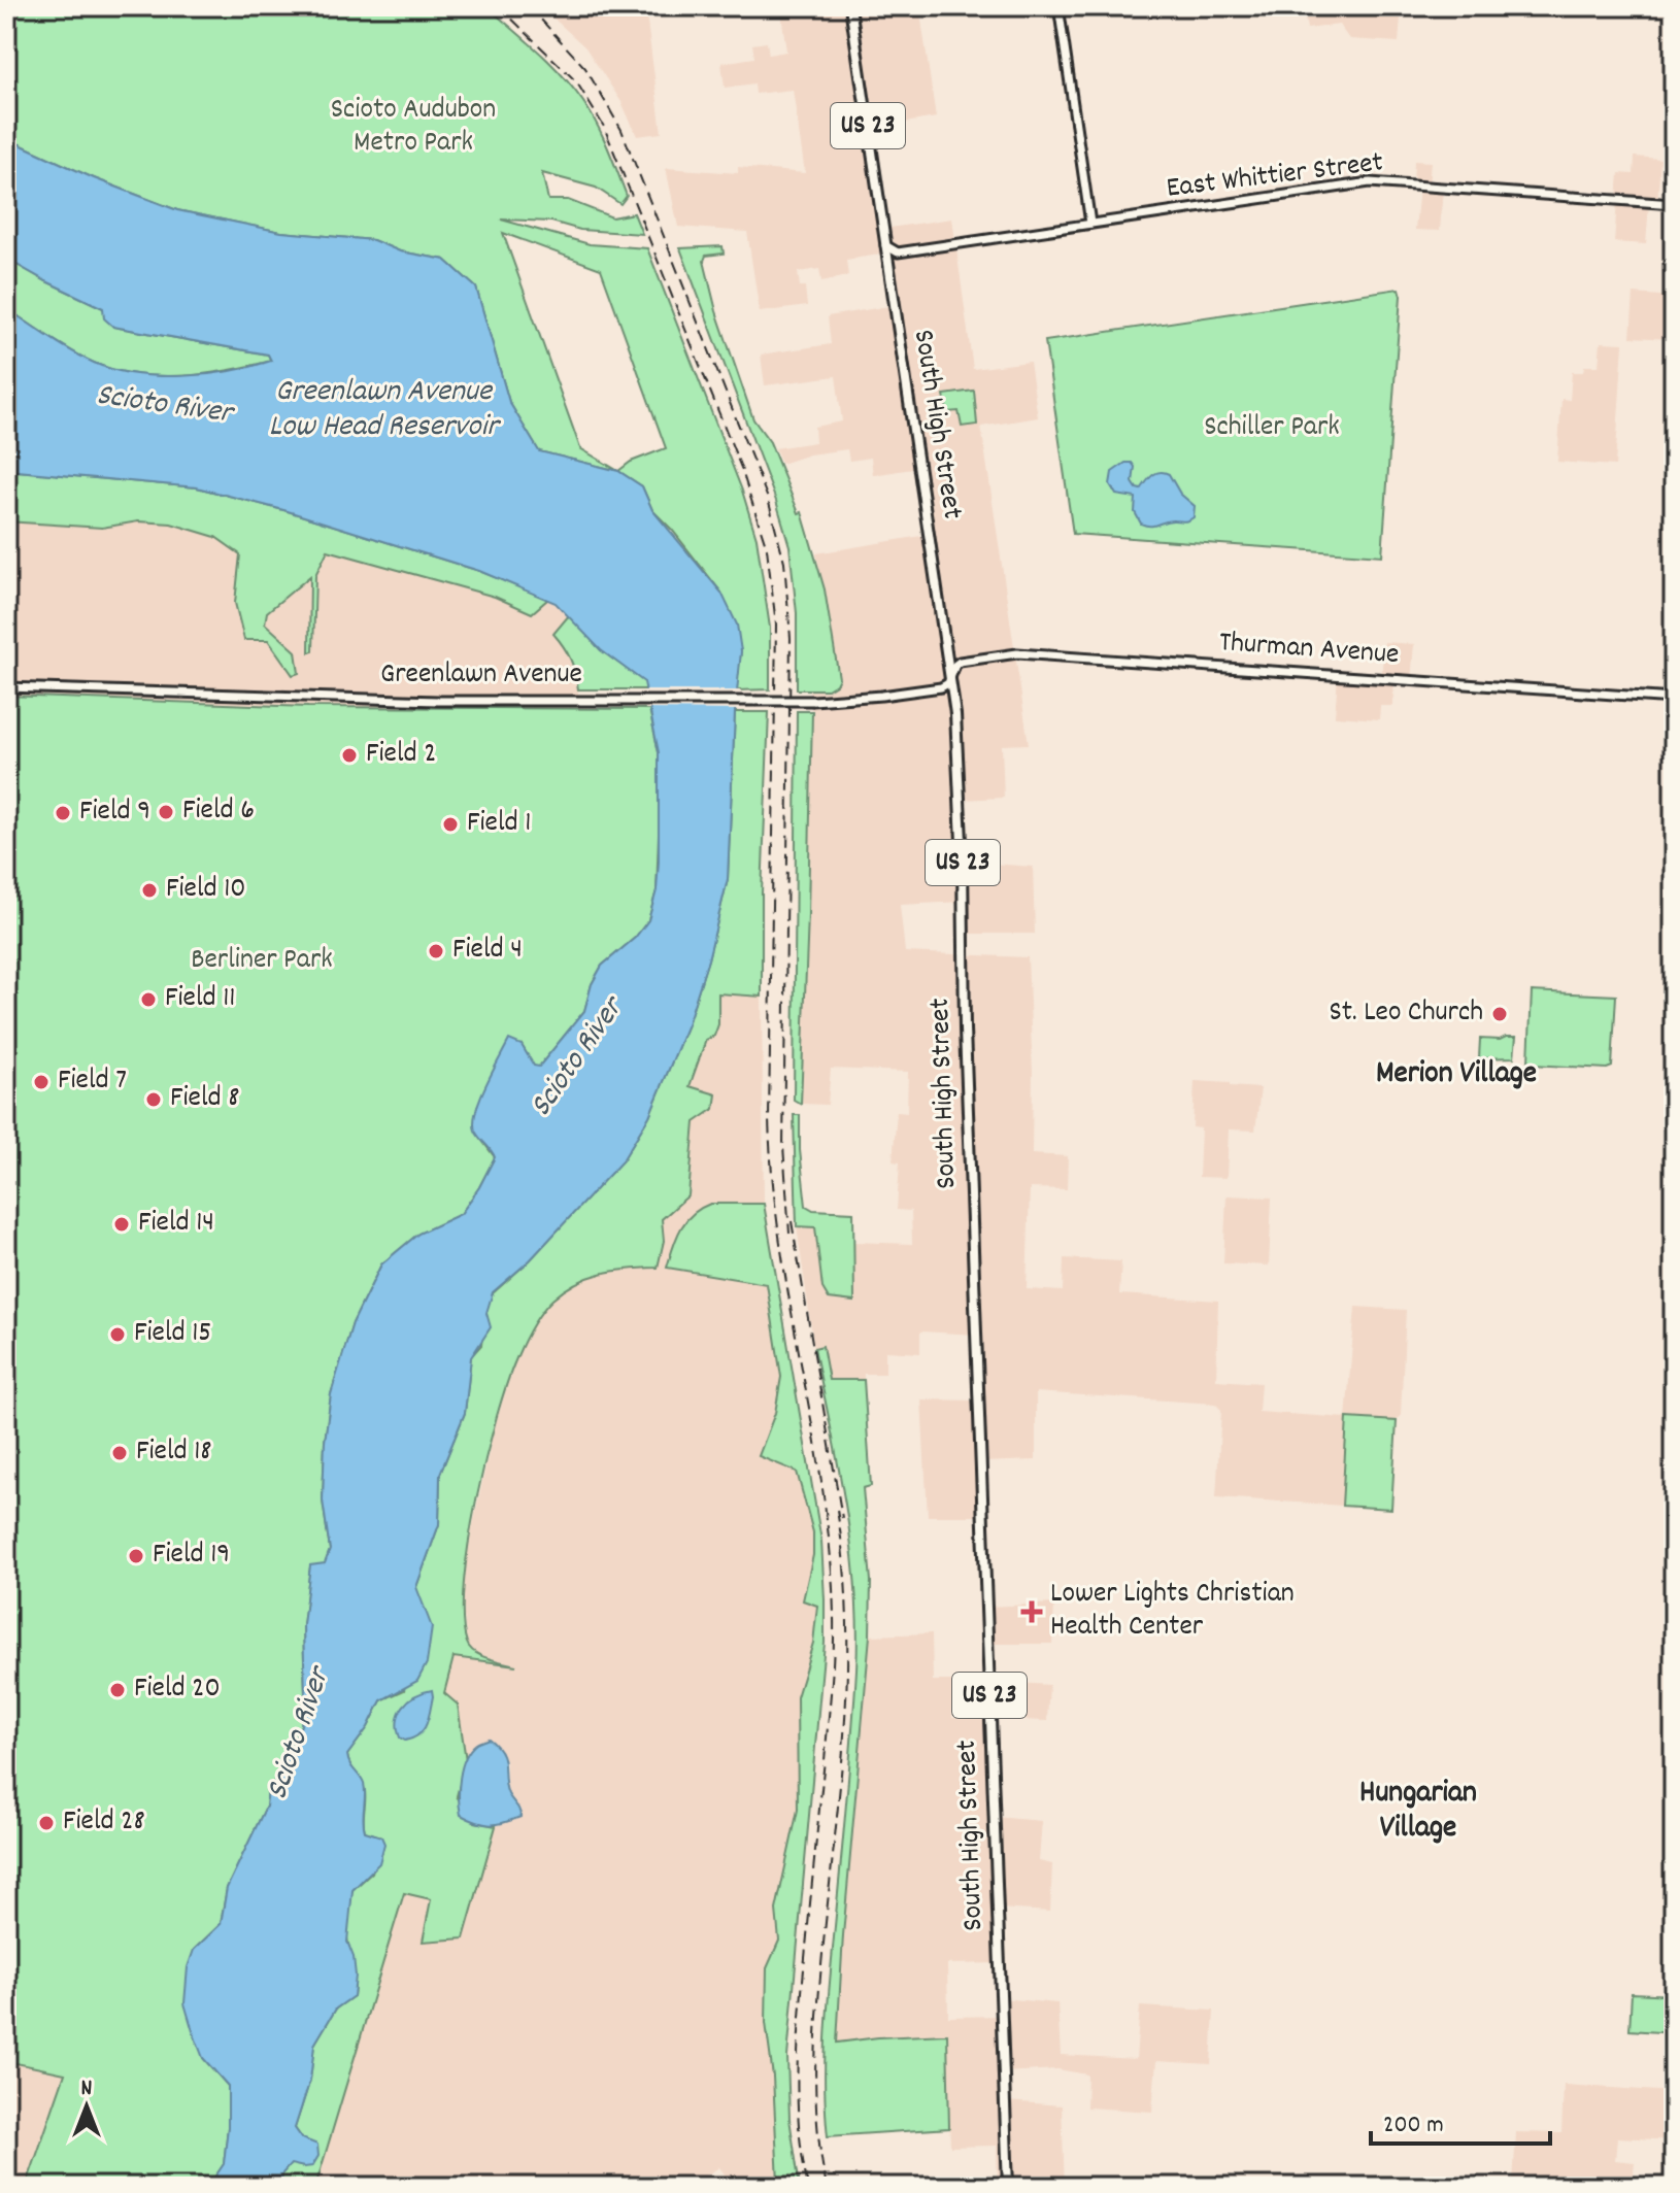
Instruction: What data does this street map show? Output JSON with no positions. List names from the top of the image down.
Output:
{
  "streets": {
    "main road": ["US 23", "South High Street"],
    "street": ["East Whittier Street", "Thurman Avenue", "Greenlawn Avenue"]
  },
  "crossings": [
    ["East Whittier Street", "South High Street"],
    ["South High Street", "Thurman Avenue"],
    ["South High Street", "Greenlawn Avenue"],
    ["Thurman Avenue", "Greenlawn Avenue"]
  ],
  "districts": ["Merion Village", "Hungarian Village"],
  "water": ["Greenlawn Avenue Low Head Reservoir", "Scioto River"],
  "parks": ["Scioto Audubon Metro Park", "Schiller Park", "Berliner Park"],
  "places": {
    "other": [
      "Field 2",
      "Field 6",
      "Field 9",
      "Field 1",
      "Field 10",
      "Field 4",
      "Field 11",
      "St. Leo Church",
      "Field 7",
      "Field 8",
      "Field 14",
      "Field 15",
      "Field 18",
      "Field 19",
      "Field 20",
      "Field 28"
    ],
    "health": ["Lower Lights Christian Health Center"]
  },
  "scale_bar": "200 m",
  "north": "top"
}
